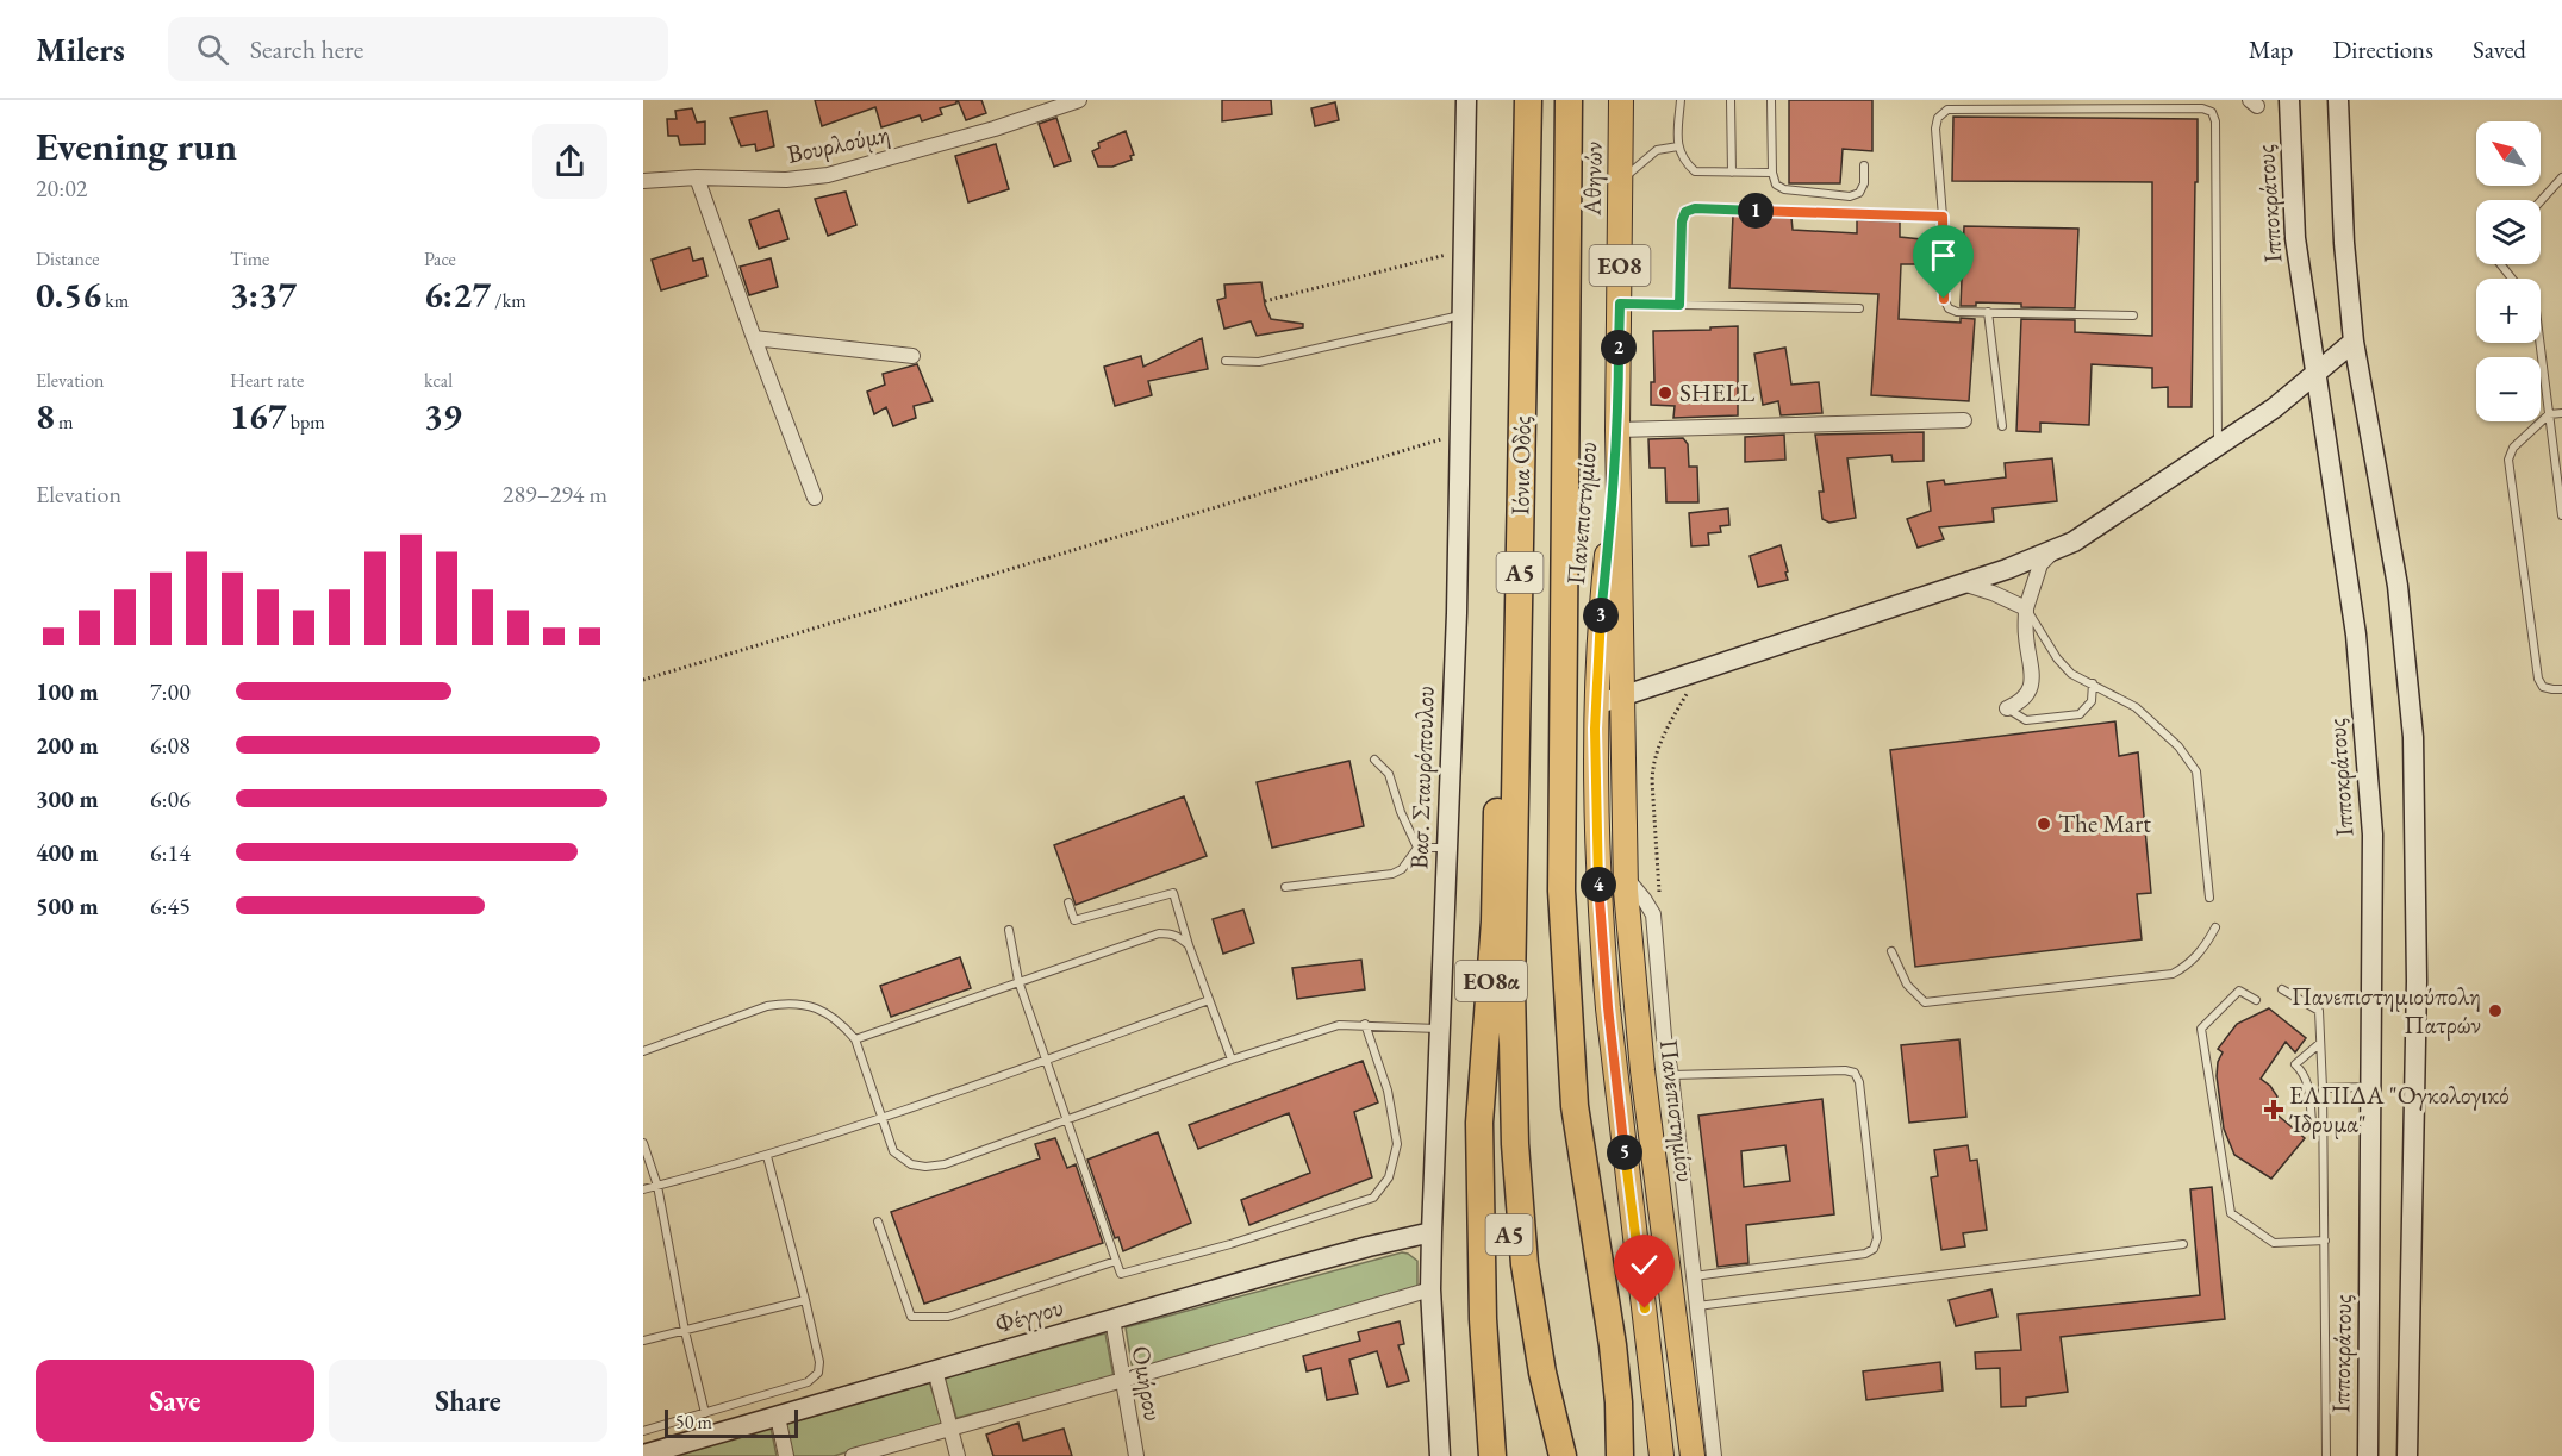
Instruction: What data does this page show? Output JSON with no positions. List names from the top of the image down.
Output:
{
  "streets": {
    "highway": ["Ιόνια Οδός", "Α5", "ΕΟ8α"],
    "main road": ["Αθηνών", "ΕΟ8", "Πανεπιστημίου"],
    "street": [
      "Βουρλούμη",
      "Ιπποκράτους",
      "Βασ. Σταυρόπουλου",
      "Φέγγου",
      "Ομήρου"
    ]
  },
  "crossings": [
    ["Αθηνών", "Πανεπιστημίου"],
    ["Ιόνια Οδός", "Α5"],
    ["Ιόνια Οδός", "ΕΟ8α"],
    ["Α5", "ΕΟ8α"],
    ["Βασ. Σταυρόπουλου", "Φέγγου"],
    ["Φέγγου", "Ομήρου"]
  ],
  "places": {
    "other": ["SHELL", "The Mart", "Πανεπιστημιούπολη Πατρών"],
    "health": ["ΕΛΠΙΔΑ \"Ογκολογικό Ίδρυμα\""]
  },
  "scale_bar": "50 m",
  "north": "top left",
  "page": {
    "header": "Milers",
    "search": "Search here",
    "nav": ["Map", "Directions", "Saved"],
    "heading": ["Evening run", "20:02"],
    "map_buttons": ["+", "−"],
    "pins": [
      "1",
      "2",
      "3",
      "4",
      "5"
    ],
    "stats": [
      ["Distance", "0.56 km"],
      ["Time", "3:37"],
      ["Pace", "6:27 /km"],
      ["Elevation", "8 m"],
      ["Heart rate", "167 bpm"],
      ["kcal", "39"]
    ],
    "chart": ["Elevation", "289–294 m"],
    "list": [
      {
        "name": "100 m",
        "note": "7:00"
      },
      {
        "name": "200 m",
        "note": "6:08"
      },
      {
        "name": "300 m",
        "note": "6:06"
      },
      {
        "name": "400 m",
        "note": "6:14"
      },
      {
        "name": "500 m",
        "note": "6:45"
      }
    ],
    "buttons": ["Save", "Share"],
    "scale": "50 m"
  }
}
